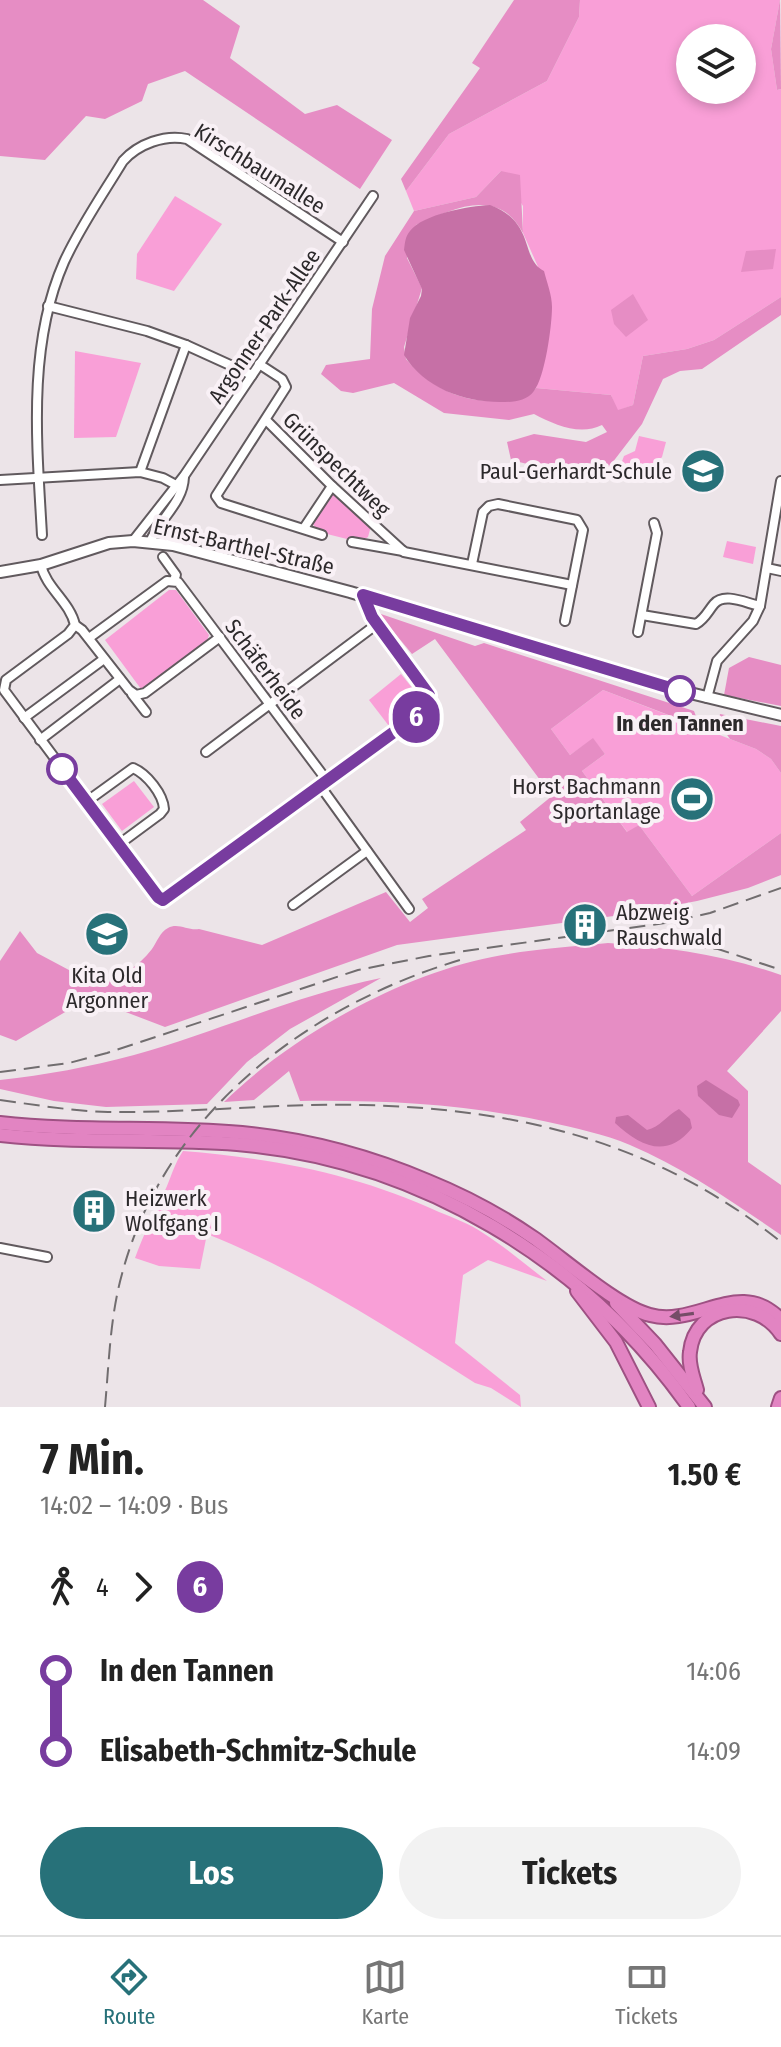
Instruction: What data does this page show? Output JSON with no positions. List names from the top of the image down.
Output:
{
  "streets": {
    "street": [
      "Kirschbaumallee",
      "Argonner-Park-Allee",
      "Grünspechtweg",
      "Ernst-Barthel-Straße",
      "Schäferheide"
    ]
  },
  "crossings": [
    ["Kirschbaumallee", "Argonner-Park-Allee"],
    ["Argonner-Park-Allee", "Grünspechtweg"],
    ["Argonner-Park-Allee", "Ernst-Barthel-Straße"]
  ],
  "places": {
    "school or university": ["Paul-Gerhardt-Schule", "Kita Old Argonner"],
    "other": ["In den Tannen"],
    "sports": ["Horst Bachmann Sportanlage"],
    "building": ["Abzweig Rauschwald", "Heizwerk Wolfgang I"]
  },
  "lines": ["bus line 6"],
  "page": {
    "on_map": "6",
    "heading": ["7 Min.", "14:02 – 14:09 · Bus", "1.50 €"],
    "legs": ["4", "6"],
    "list": [
      {
        "name": "In den Tannen",
        "value": "14:06"
      },
      {
        "name": "Elisabeth-Schmitz-Schule",
        "value": "14:09"
      }
    ],
    "buttons": ["Los", "Tickets"],
    "tabs": ["Route", "Karte", "Tickets"]
  }
}
